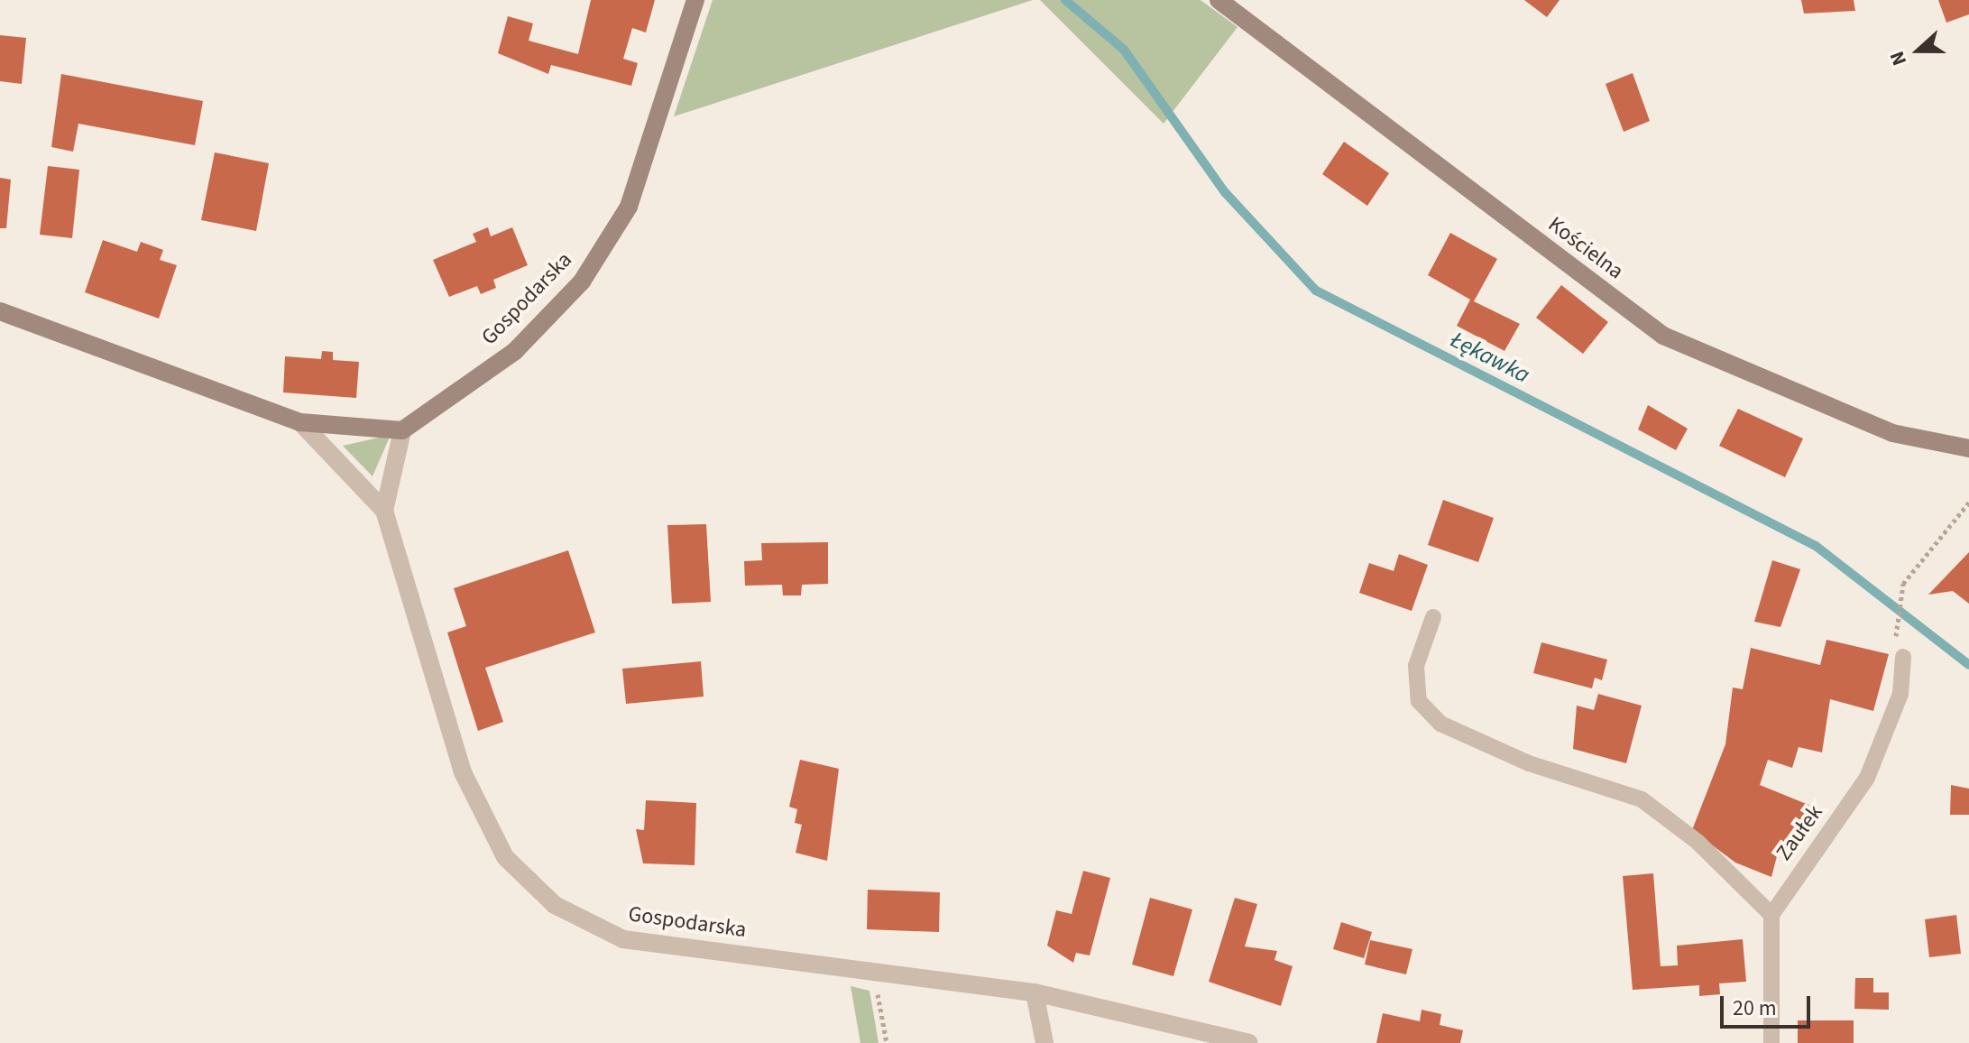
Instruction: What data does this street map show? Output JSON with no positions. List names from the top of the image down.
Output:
{
  "streets": {
    "street": ["Kościelna", "Gospodarska"],
    "lane": ["Zaułek"]
  },
  "water": ["Łękawka"],
  "scale_bar": "20 m",
  "north": "left"
}
